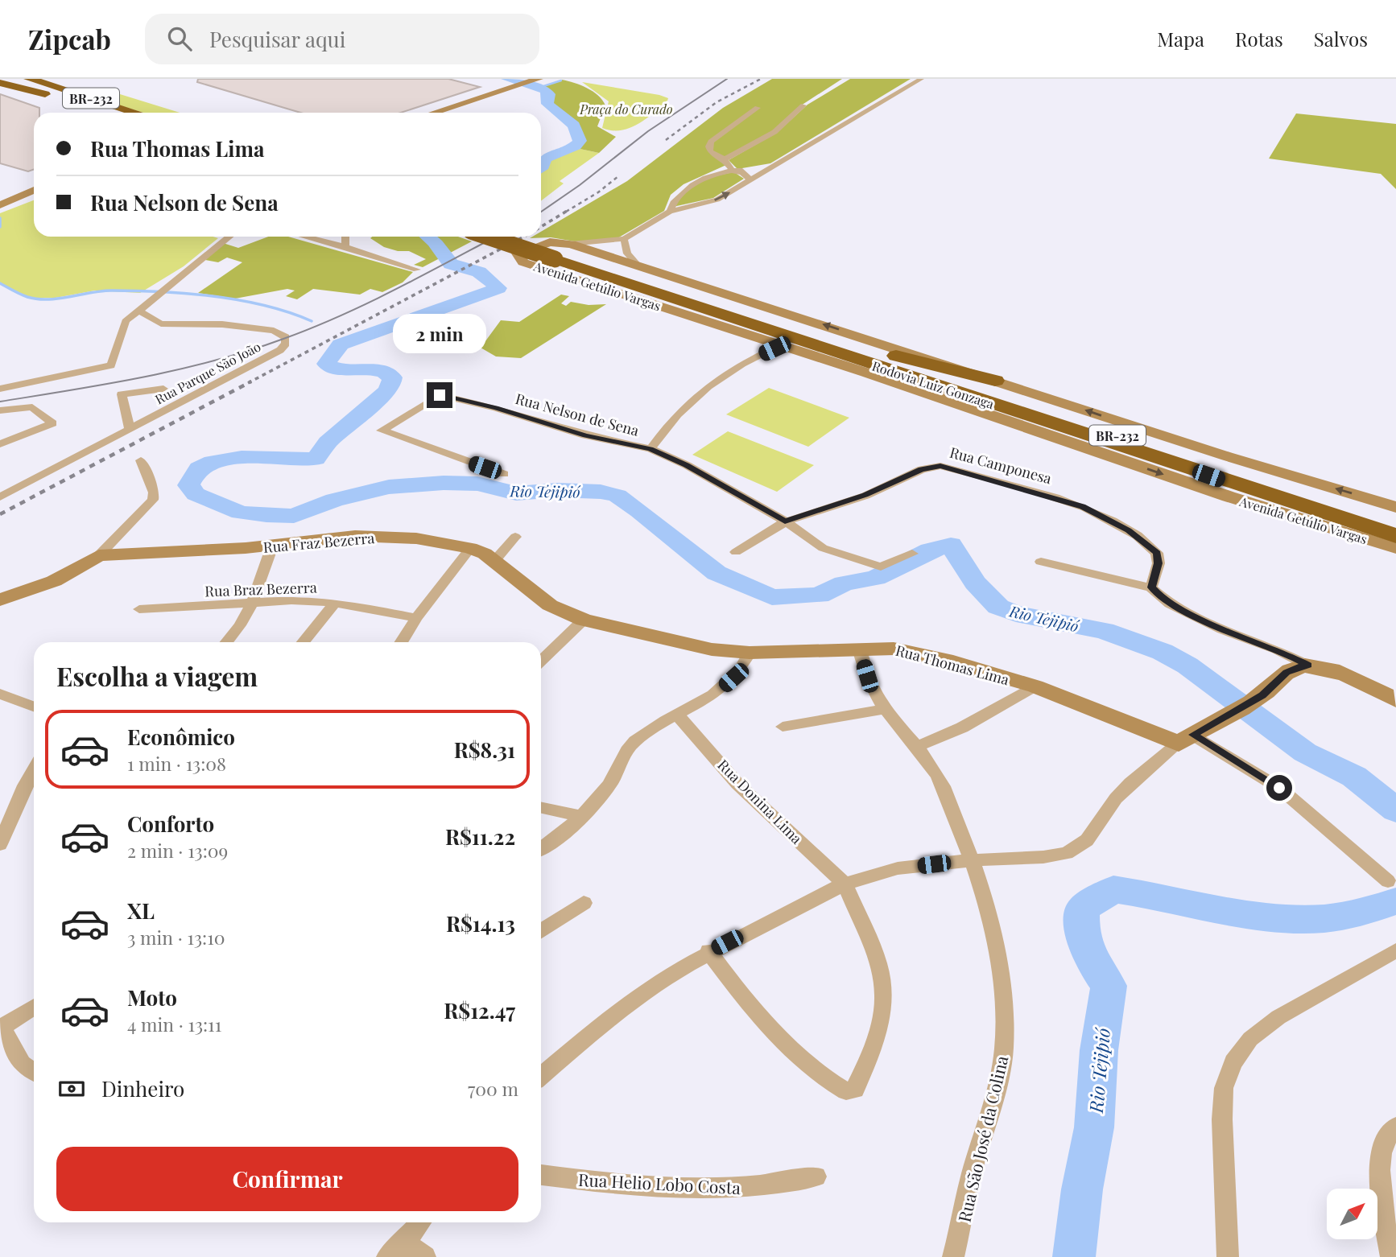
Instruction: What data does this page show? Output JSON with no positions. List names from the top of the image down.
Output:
{
  "streets": {
    "highway": ["BR-232", "Rodovia Luiz Gonzaga"],
    "street": [
      "Avenida Getúlio Vargas",
      "Rua Parque São João",
      "Rua Nelson de Sena",
      "Rua Camponesa",
      "Rua Fraz Bezerra",
      "Rua Braz Bezerra",
      "Rua Thomas Lima",
      "Rua Donina Lima",
      "Rua São José da Colina",
      "Rua Helio Lobo Costa"
    ]
  },
  "crossings": [
    ["Avenida Getúlio Vargas", "Rodovia Luiz Gonzaga"],
    ["Rua Nelson de Sena", "Rua Camponesa"],
    ["Rua Fraz Bezerra", "Rua Thomas Lima"],
    ["Rua Thomas Lima", "Rua São José da Colina"]
  ],
  "water": ["Rio Tejipió"],
  "parks": ["Praça do Curado"],
  "north": "top right",
  "page": {
    "header": "Zipcab",
    "search": "Pesquisar aqui",
    "nav": ["Mapa", "Rotas", "Salvos"],
    "banner": ["Rua Thomas Lima", "Rua Nelson de Sena"],
    "bubble": "2 min",
    "heading": "Escolha a viagem",
    "list": [
      {
        "name": "Econômico",
        "note": "1 min · 13:08",
        "value": "R$8.31"
      },
      {
        "name": "Conforto",
        "note": "2 min · 13:09",
        "value": "R$11.22"
      },
      {
        "name": "XL",
        "note": "3 min · 13:10",
        "value": "R$14.13"
      },
      {
        "name": "Moto",
        "note": "4 min · 13:11",
        "value": "R$12.47"
      }
    ],
    "pay": ["Dinheiro", "700 m"],
    "buttons": "Confirmar"
  }
}
